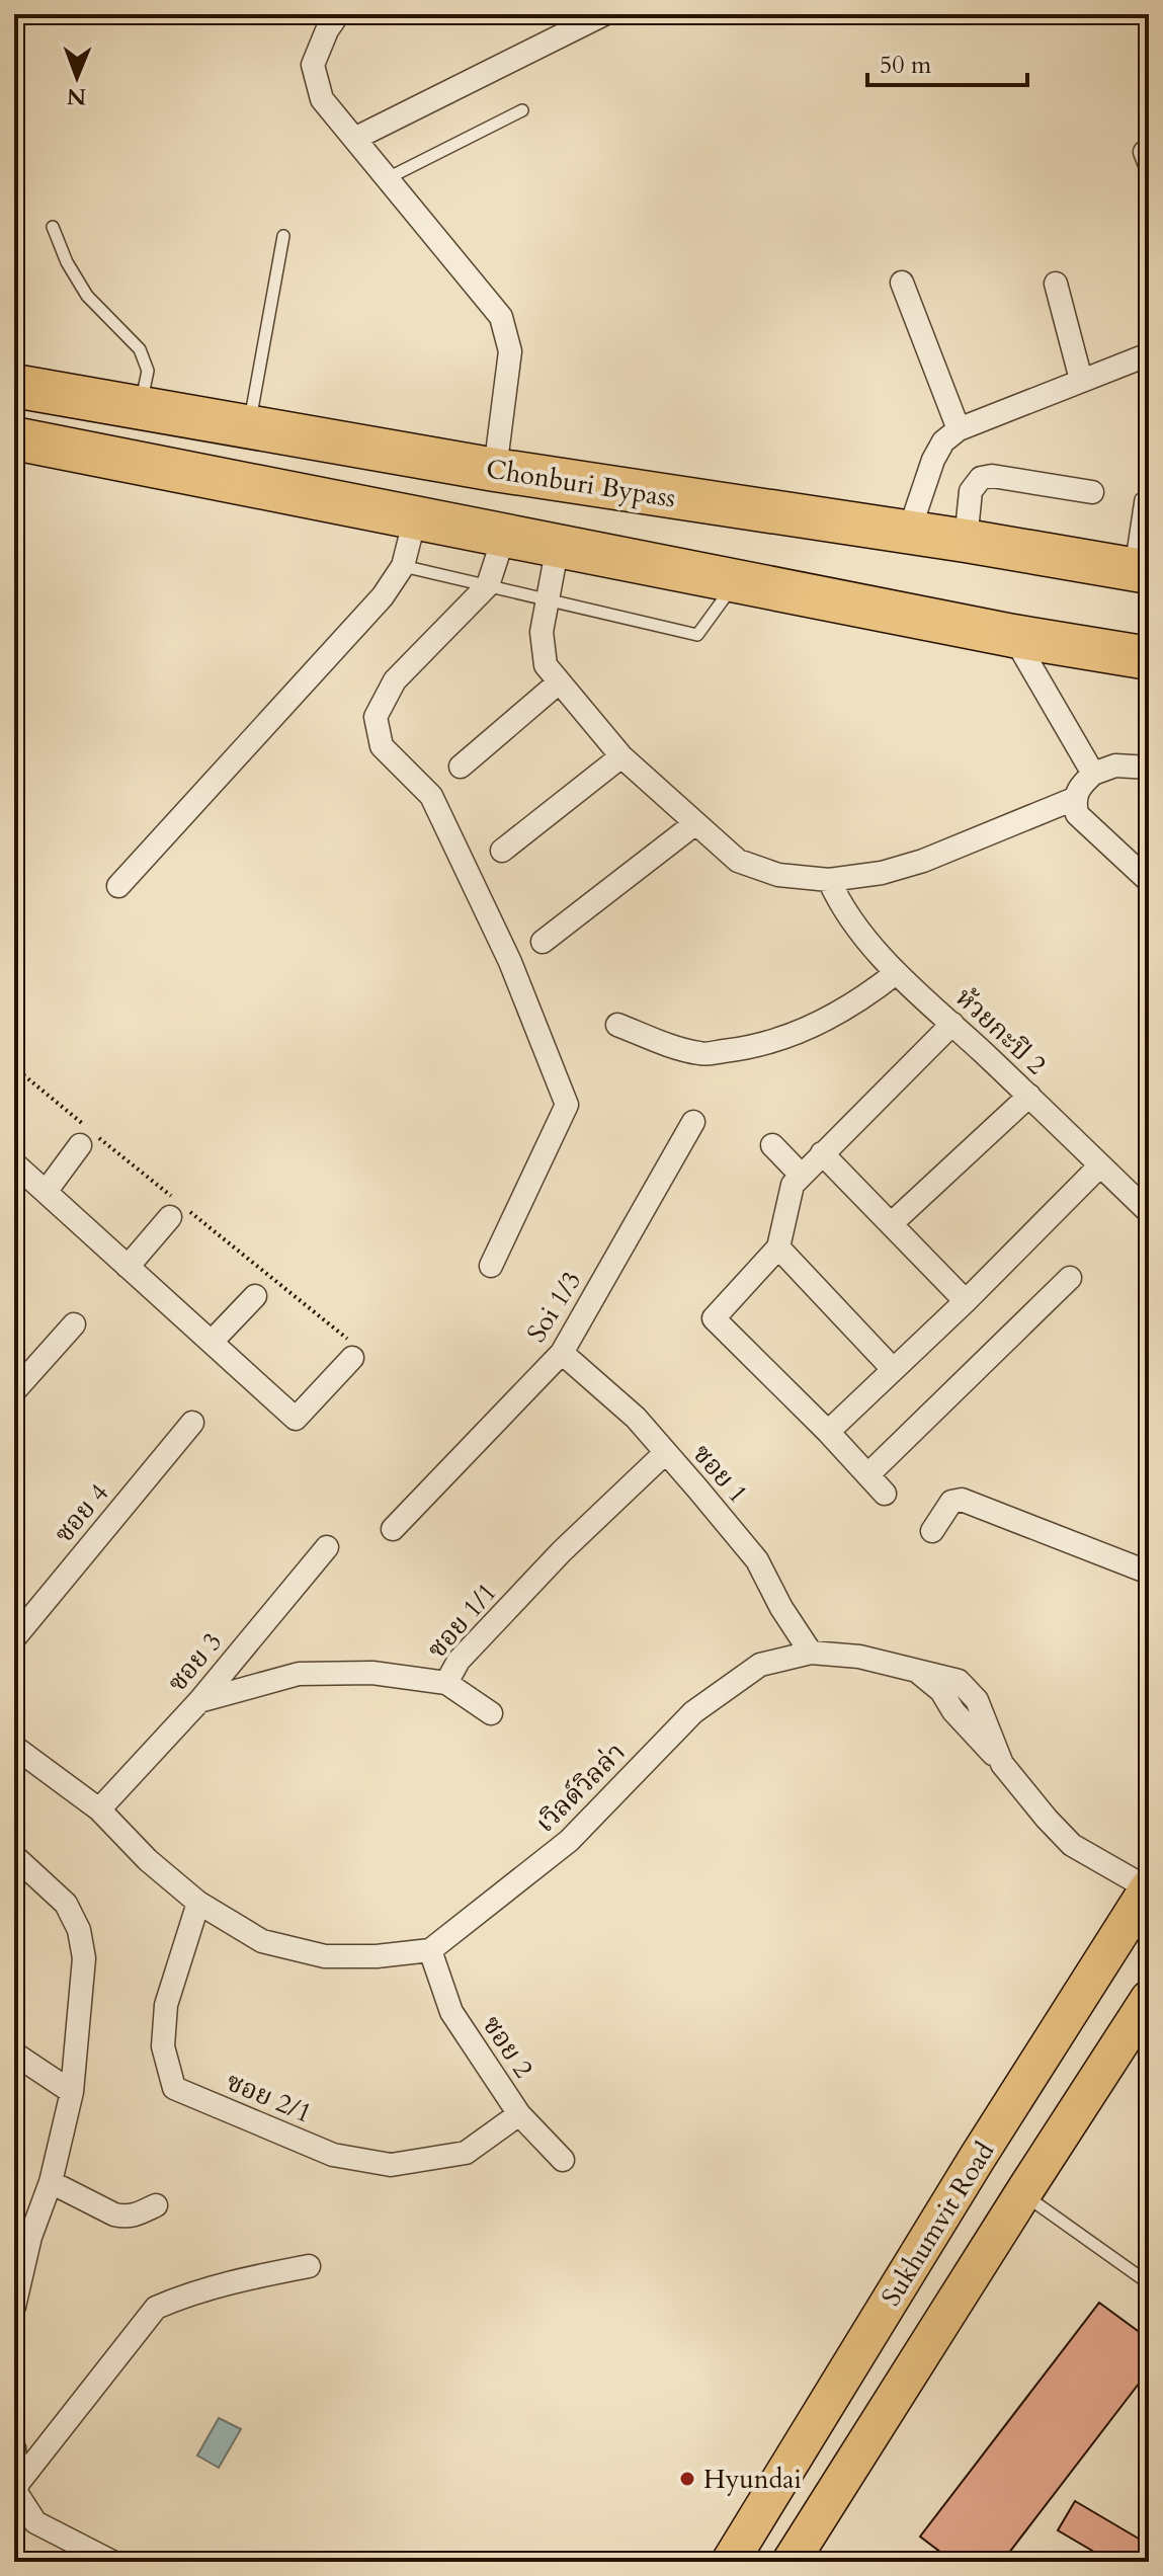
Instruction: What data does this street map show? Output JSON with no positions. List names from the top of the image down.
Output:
{
  "streets": {
    "highway": ["Chonburi Bypass"],
    "main road": ["Sukhumvit Road"],
    "street": [
      "ห้วยกะปิ 2",
      "Soi 1/3",
      "ซอย 1",
      "ซอย 4",
      "ซอย 1/1",
      "ซอย 3",
      "เวิลด์วิลล่า",
      "ซอย 2",
      "ซอย 2/1"
    ]
  },
  "crossings": [
    ["Soi 1/3", "ซอย 1"],
    ["ซอย 1", "ซอย 1/1"],
    ["ซอย 1", "เวิลด์วิลล่า"],
    ["ซอย 1/1", "ซอย 3"],
    ["เวิลด์วิลล่า", "ซอย 2"],
    ["เวิลด์วิลล่า", "Sukhumvit Road"],
    ["ซอย 2", "ซอย 2/1"]
  ],
  "places": ["Hyundai"],
  "scale_bar": "50 m",
  "north": "bottom"
}
